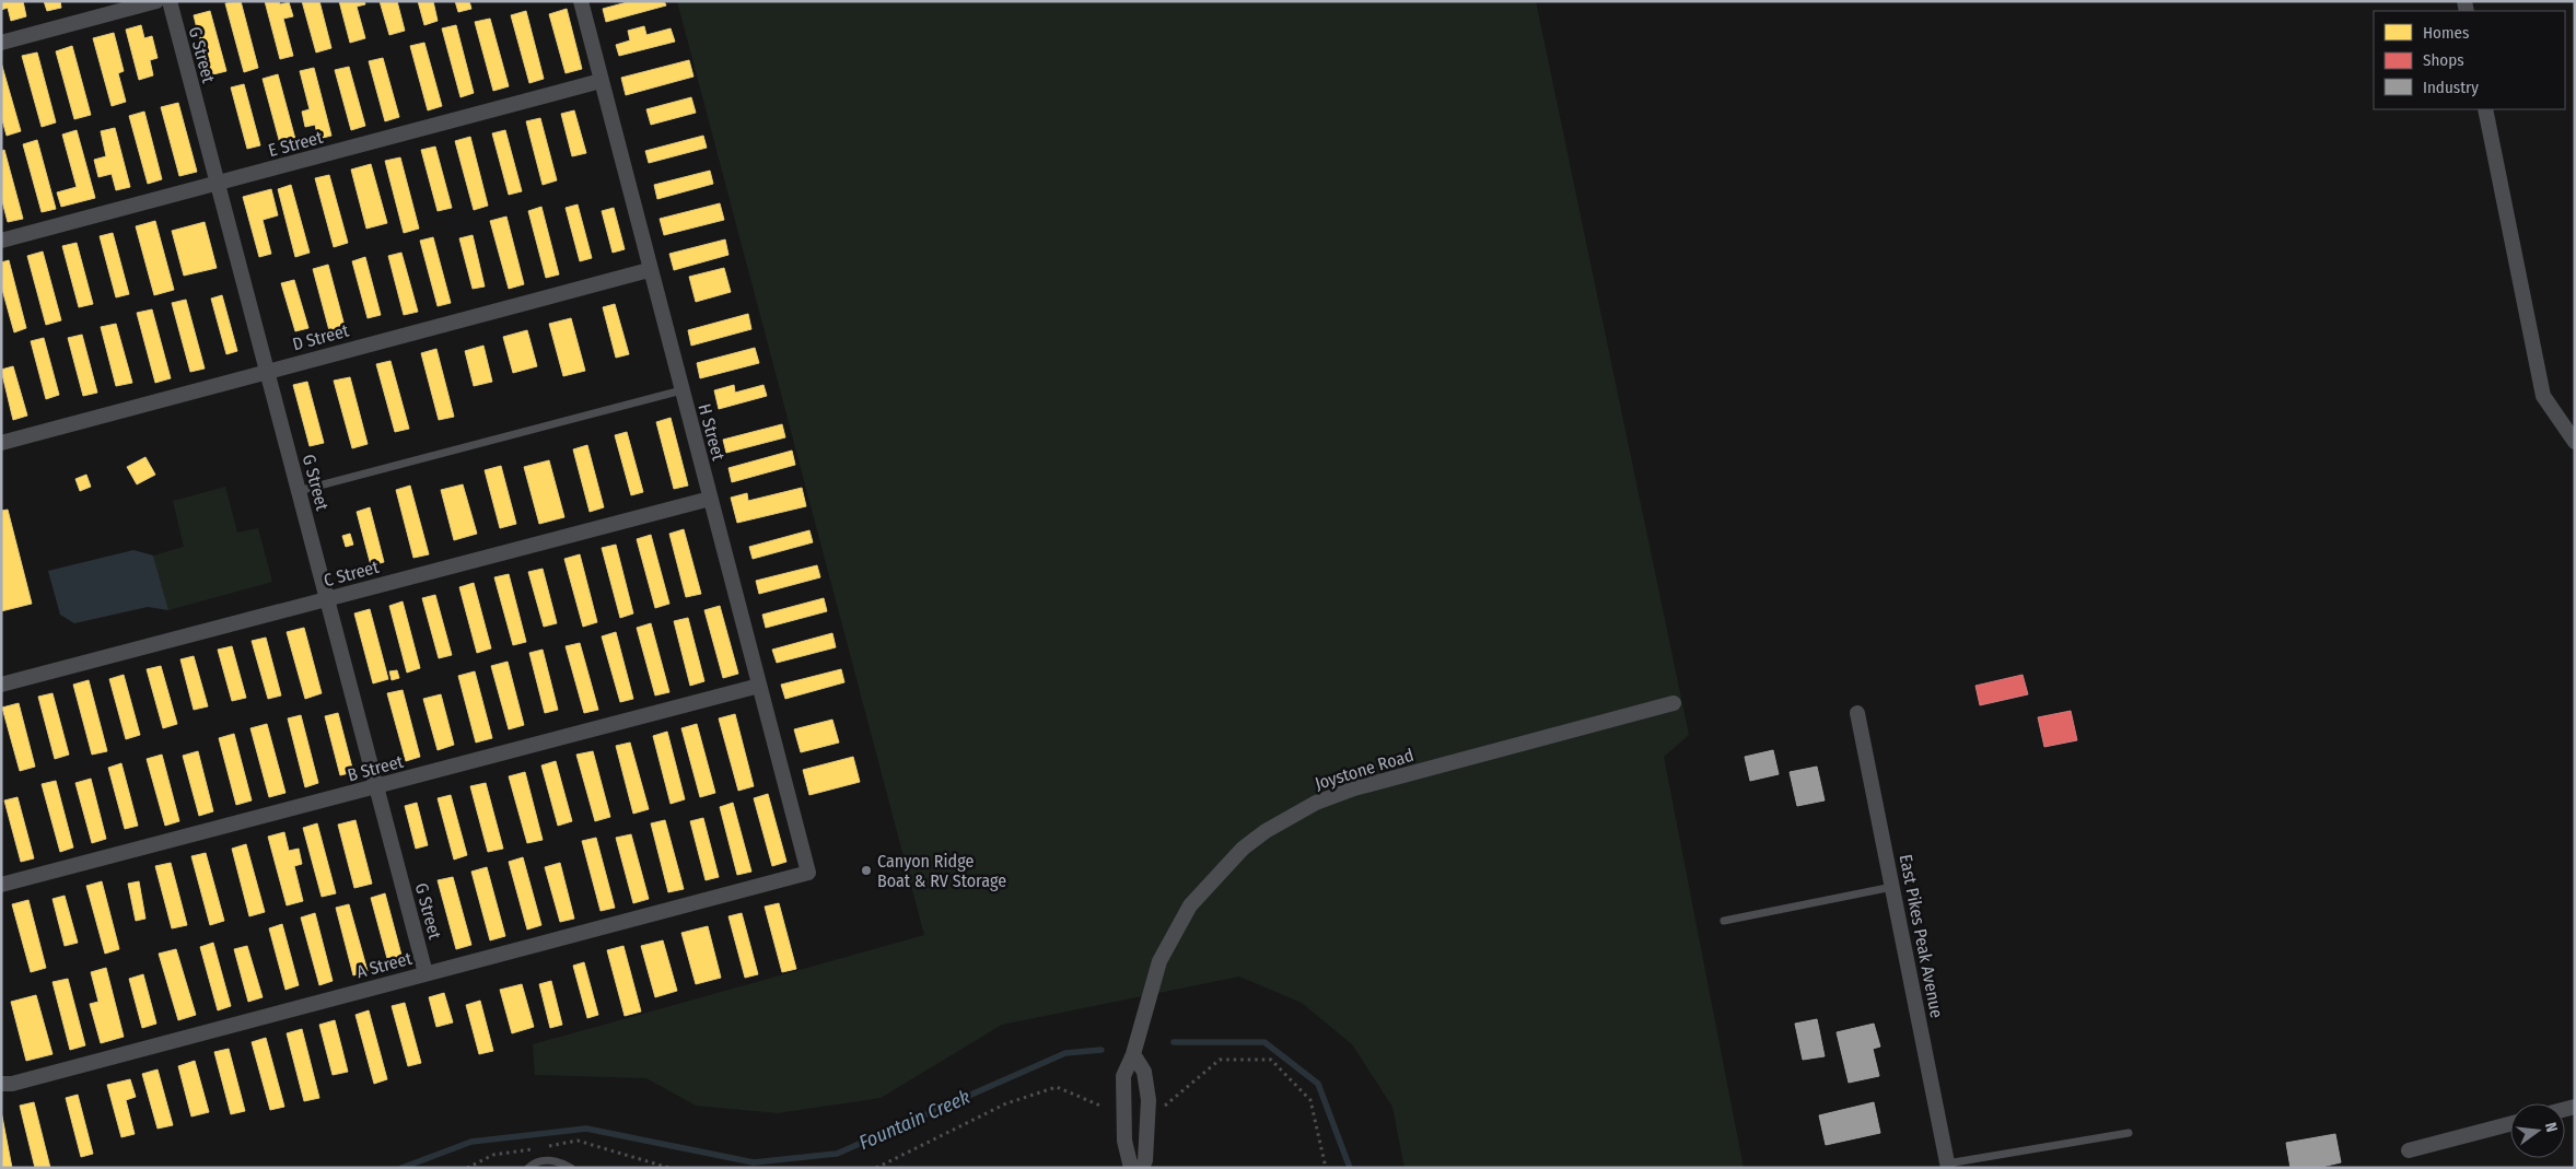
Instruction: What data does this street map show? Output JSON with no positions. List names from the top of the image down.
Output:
{
  "streets": {
    "street": [
      "G Street",
      "E Street",
      "D Street",
      "H Street",
      "C Street",
      "B Street",
      "Joystone Road",
      "East Pikes Peak Avenue",
      "A Street"
    ]
  },
  "crossings": [
    ["G Street", "E Street"],
    ["G Street", "D Street"],
    ["G Street", "C Street"],
    ["G Street", "B Street"],
    ["G Street", "A Street"],
    ["E Street", "H Street"],
    ["D Street", "H Street"],
    ["H Street", "C Street"],
    ["H Street", "B Street"],
    ["H Street", "A Street"]
  ],
  "water": ["Fountain Creek"],
  "places": ["Canyon Ridge Boat & RV Storage"],
  "legend": ["Homes", "Shops", "Industry"],
  "north": "right"
}
